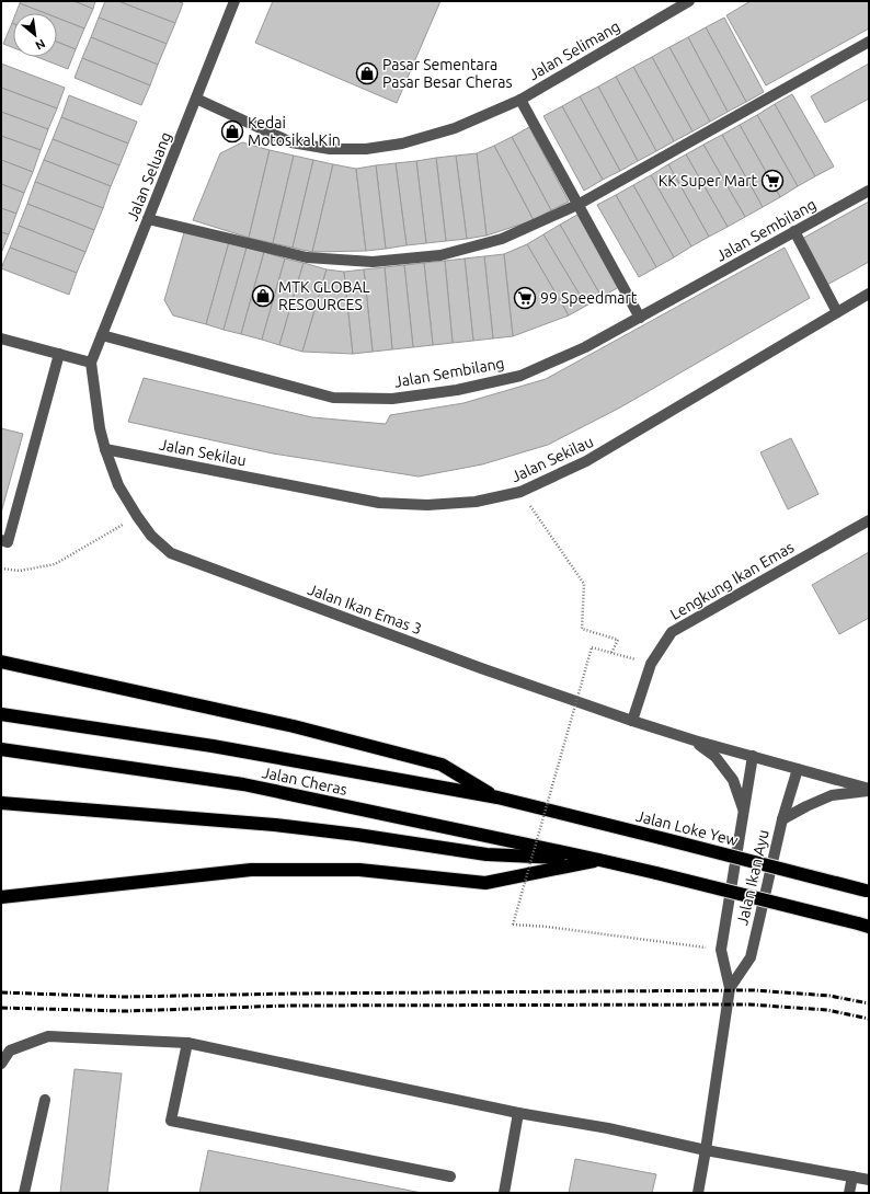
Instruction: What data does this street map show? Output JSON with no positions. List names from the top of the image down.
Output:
{
  "streets": {
    "highway": ["Jalan Cheras", "Jalan Loke Yew"],
    "street": [
      "Jalan Selimang",
      "Jalan Seluang",
      "Jalan Sembilang",
      "Jalan Sekilau",
      "Lengkung Ikan Emas",
      "Jalan Ikan Emas 3",
      "Jalan Ikan Ayu"
    ]
  },
  "crossings": [
    ["Jalan Selimang", "Jalan Seluang"],
    ["Jalan Seluang", "Jalan Sembilang"],
    ["Jalan Seluang", "Jalan Ikan Emas 3"],
    ["Jalan Sekilau", "Jalan Ikan Emas 3"],
    ["Lengkung Ikan Emas", "Jalan Ikan Emas 3"],
    ["Jalan Ikan Emas 3", "Jalan Ikan Ayu"],
    ["Jalan Cheras", "Jalan Loke Yew"]
  ],
  "places": {
    "shop": ["Pasar Sementara Pasar Besar Cheras", "Kedai Motosikal Kin", "MTK GLOBAL RESOURCES"],
    "supermarket": ["KK Super Mart", "99 Speedmart"]
  },
  "north": "bottom right"
}
